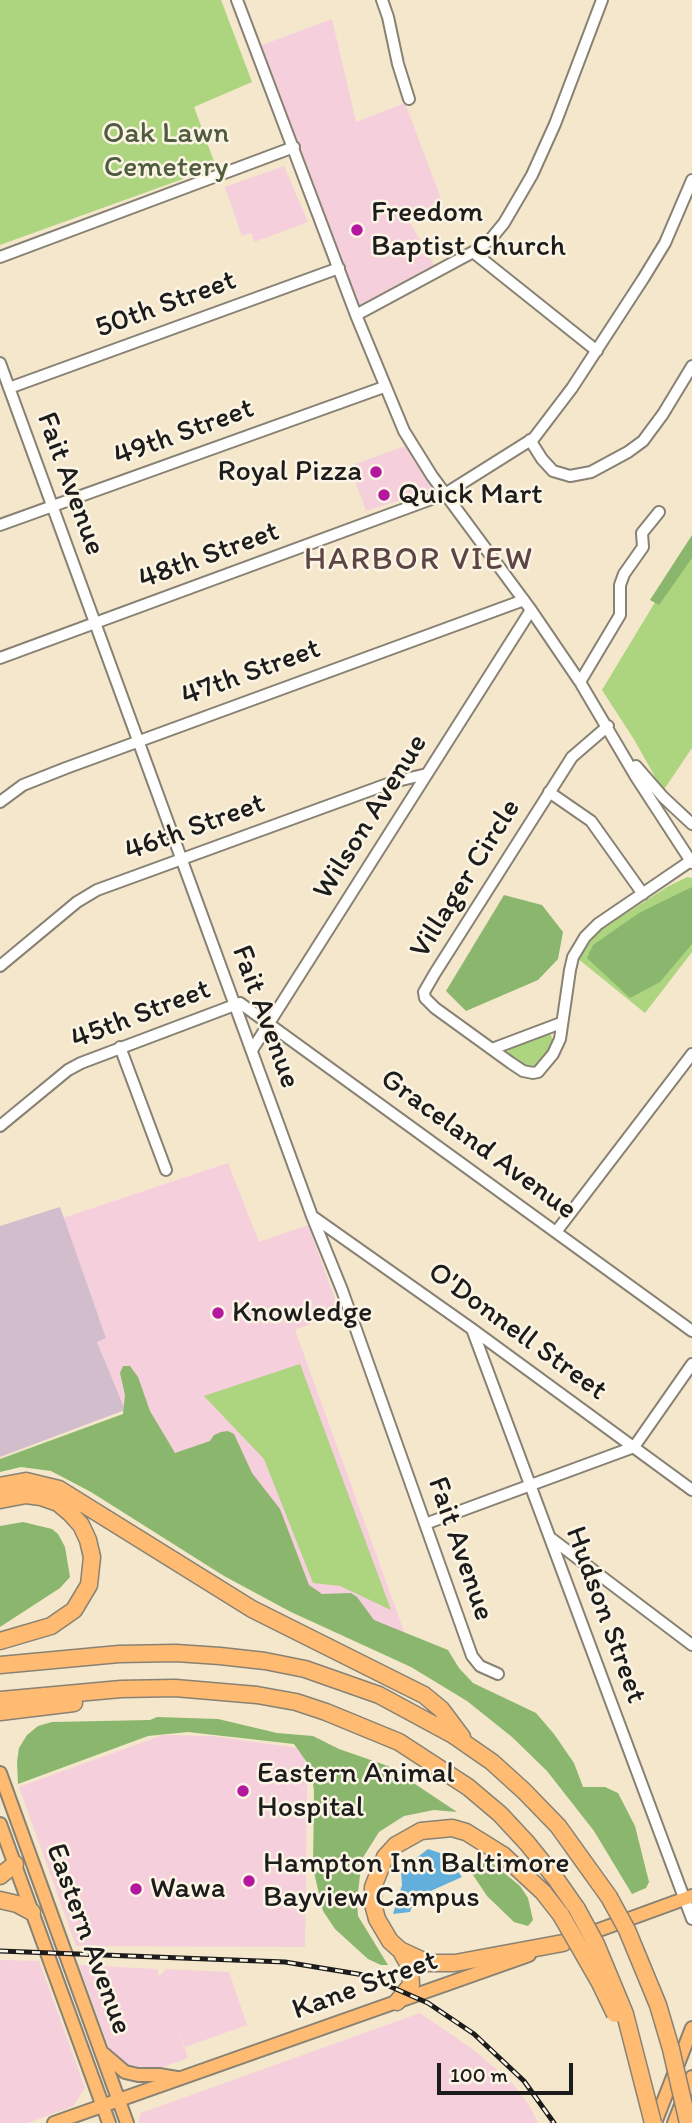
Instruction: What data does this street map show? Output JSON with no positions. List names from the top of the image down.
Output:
{
  "streets": {
    "main road": ["Eastern Avenue", "Kane Street"],
    "street": [
      "50th Street",
      "49th Street",
      "Fait Avenue",
      "48th Street",
      "47th Street",
      "Wilson Avenue",
      "46th Street",
      "Villager Circle",
      "45th Street",
      "Graceland Avenue",
      "O'Donnell Street",
      "Hudson Street"
    ]
  },
  "crossings": [
    ["50th Street", "Fait Avenue"],
    ["49th Street", "Fait Avenue"],
    ["Fait Avenue", "48th Street"],
    ["Fait Avenue", "47th Street"],
    ["Fait Avenue", "Wilson Avenue"],
    ["Fait Avenue", "46th Street"],
    ["Fait Avenue", "45th Street"],
    ["Fait Avenue", "Graceland Avenue"],
    ["Fait Avenue", "O'Donnell Street"],
    ["Wilson Avenue", "46th Street"],
    ["Wilson Avenue", "Graceland Avenue"],
    ["45th Street", "Graceland Avenue"],
    ["O'Donnell Street", "Hudson Street"],
    ["Hudson Street", "Kane Street"],
    ["Eastern Avenue", "Kane Street"]
  ],
  "districts": ["HARBOR VIEW"],
  "parks": ["Oak Lawn Cemetery"],
  "places": [
    "Freedom Baptist Church",
    "Royal Pizza",
    "Quick Mart",
    "Knowledge",
    "Eastern Animal Hospital",
    "Hampton Inn Baltimore Bayview Campus",
    "Wawa"
  ],
  "scale_bar": "100 m"
}
